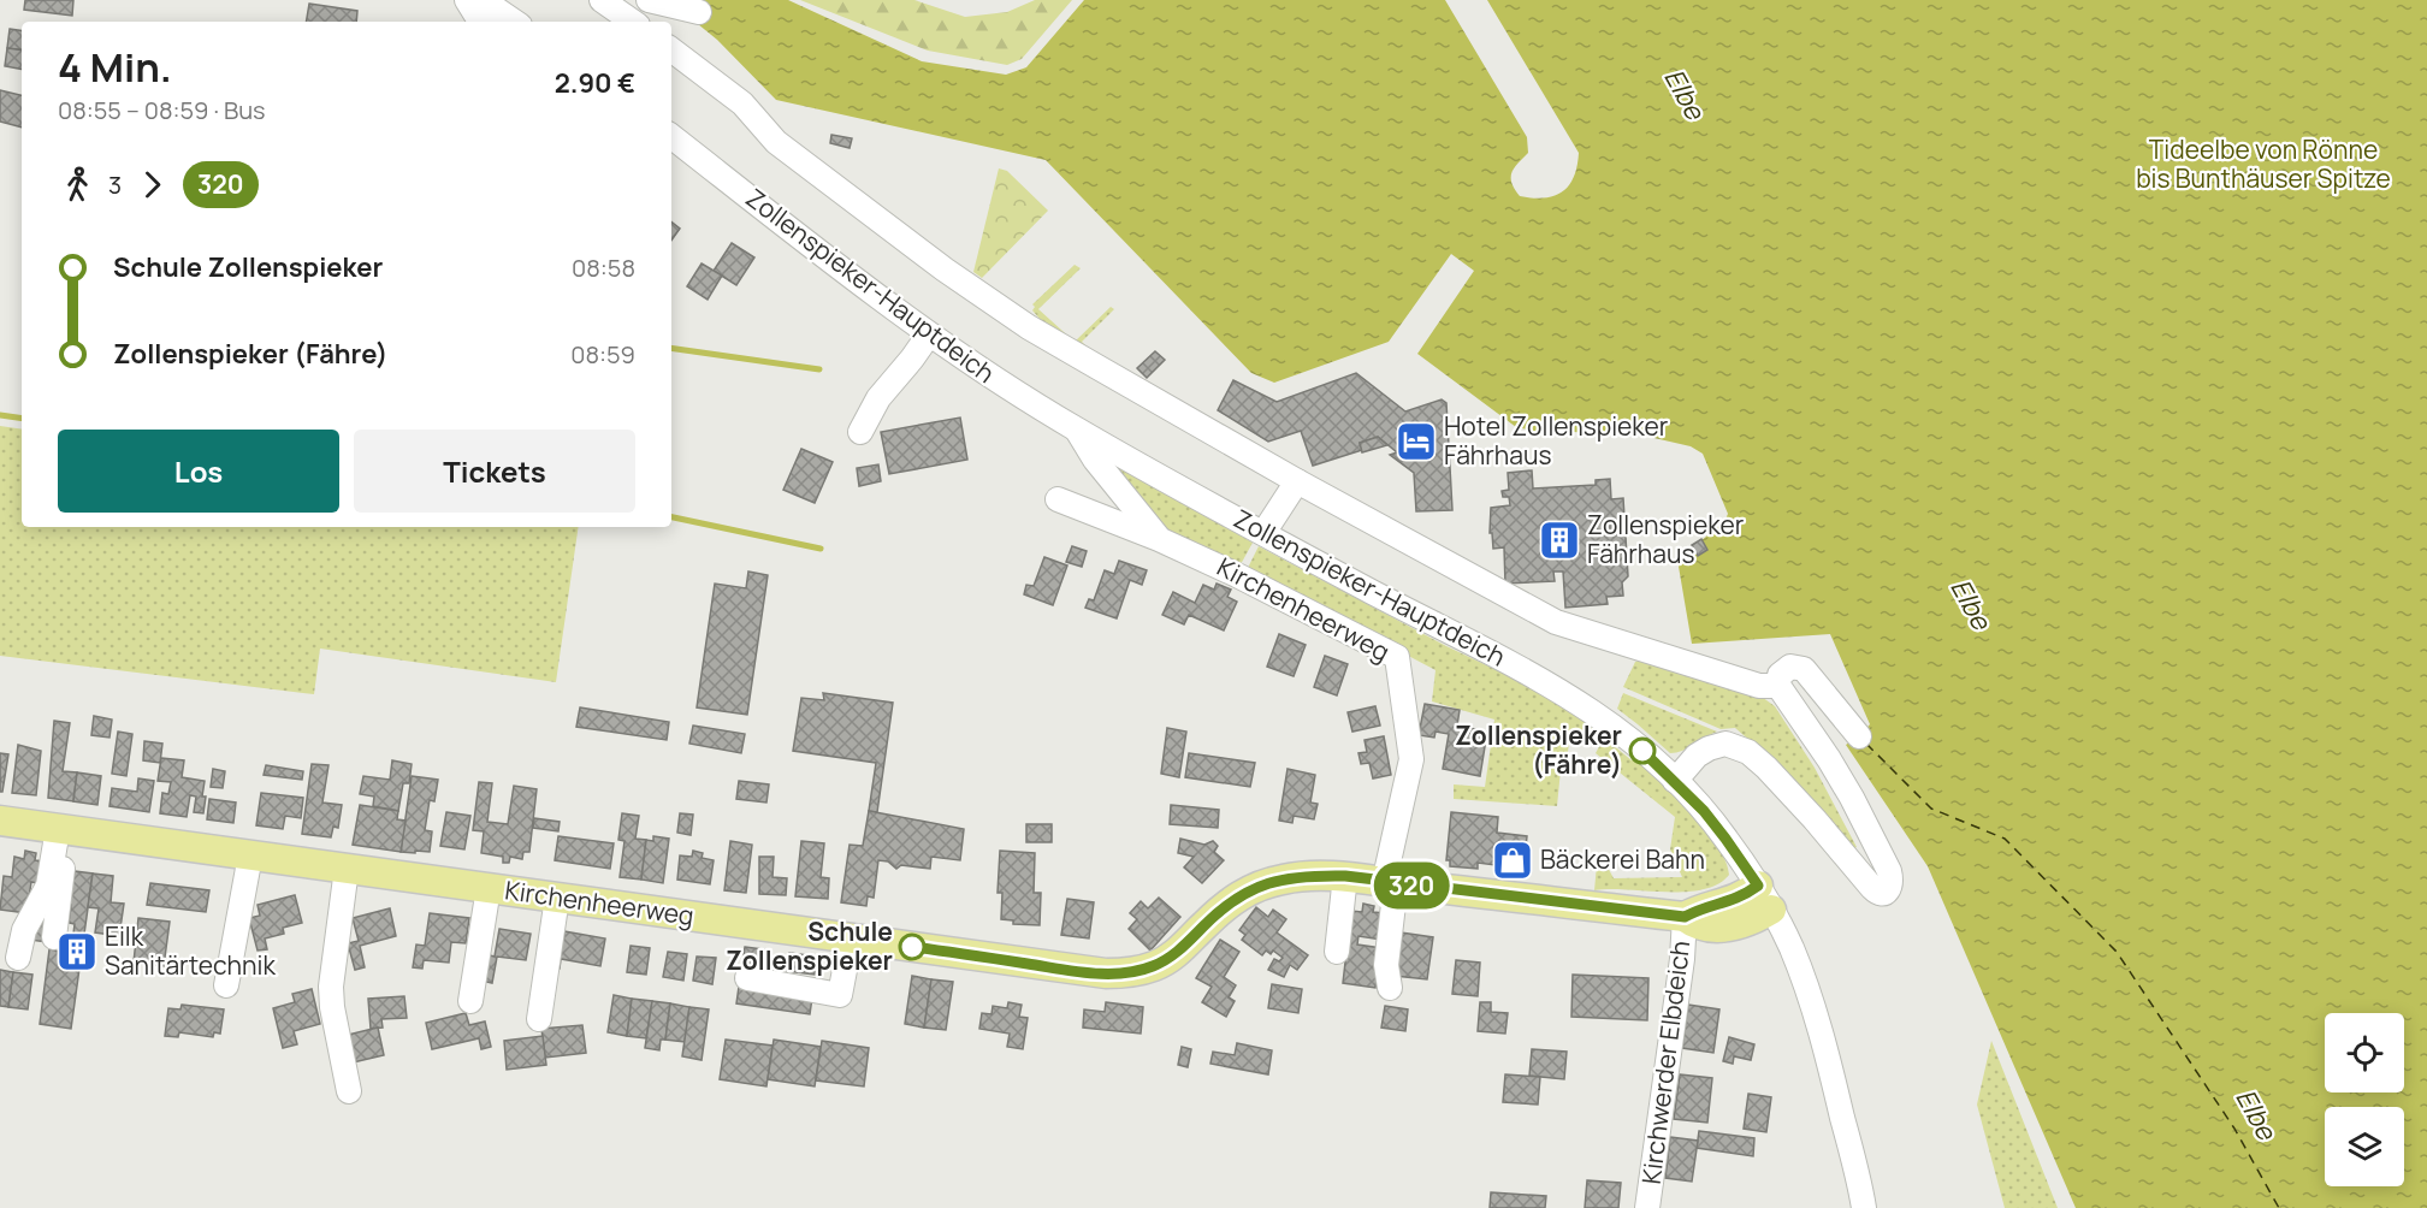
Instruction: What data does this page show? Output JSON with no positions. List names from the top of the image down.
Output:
{
  "streets": {
    "main road": ["Kirchenheerweg"],
    "street": ["Zollenspieker-Hauptdeich", "Kirchwerder Elbdeich"]
  },
  "crossings": [
    ["Zollenspieker-Hauptdeich", "Kirchenheerweg"],
    ["Kirchenheerweg", "Kirchwerder Elbdeich"]
  ],
  "water": ["Elbe"],
  "parks": ["Tideelbe von Rönne bis Bunthäuser Spitze"],
  "places": {
    "hotel": ["Hotel Zollenspieker Fährhaus"],
    "building": ["Zollenspieker Fährhaus", "Eilk Sanitärtechnik"],
    "other": ["Zollenspieker (Fähre)", "Schule Zollenspieker"],
    "shop": ["Bäckerei Bahn"]
  },
  "lines": ["bus line 320"],
  "page": {
    "on_map": "320",
    "heading": ["4 Min.", "08:55 – 08:59 · Bus", "2.90 €"],
    "legs": ["3", "320"],
    "list": [
      {
        "name": "Schule Zollenspieker",
        "value": "08:58"
      },
      {
        "name": "Zollenspieker (Fähre)",
        "value": "08:59"
      }
    ],
    "buttons": ["Los", "Tickets"]
  }
}
